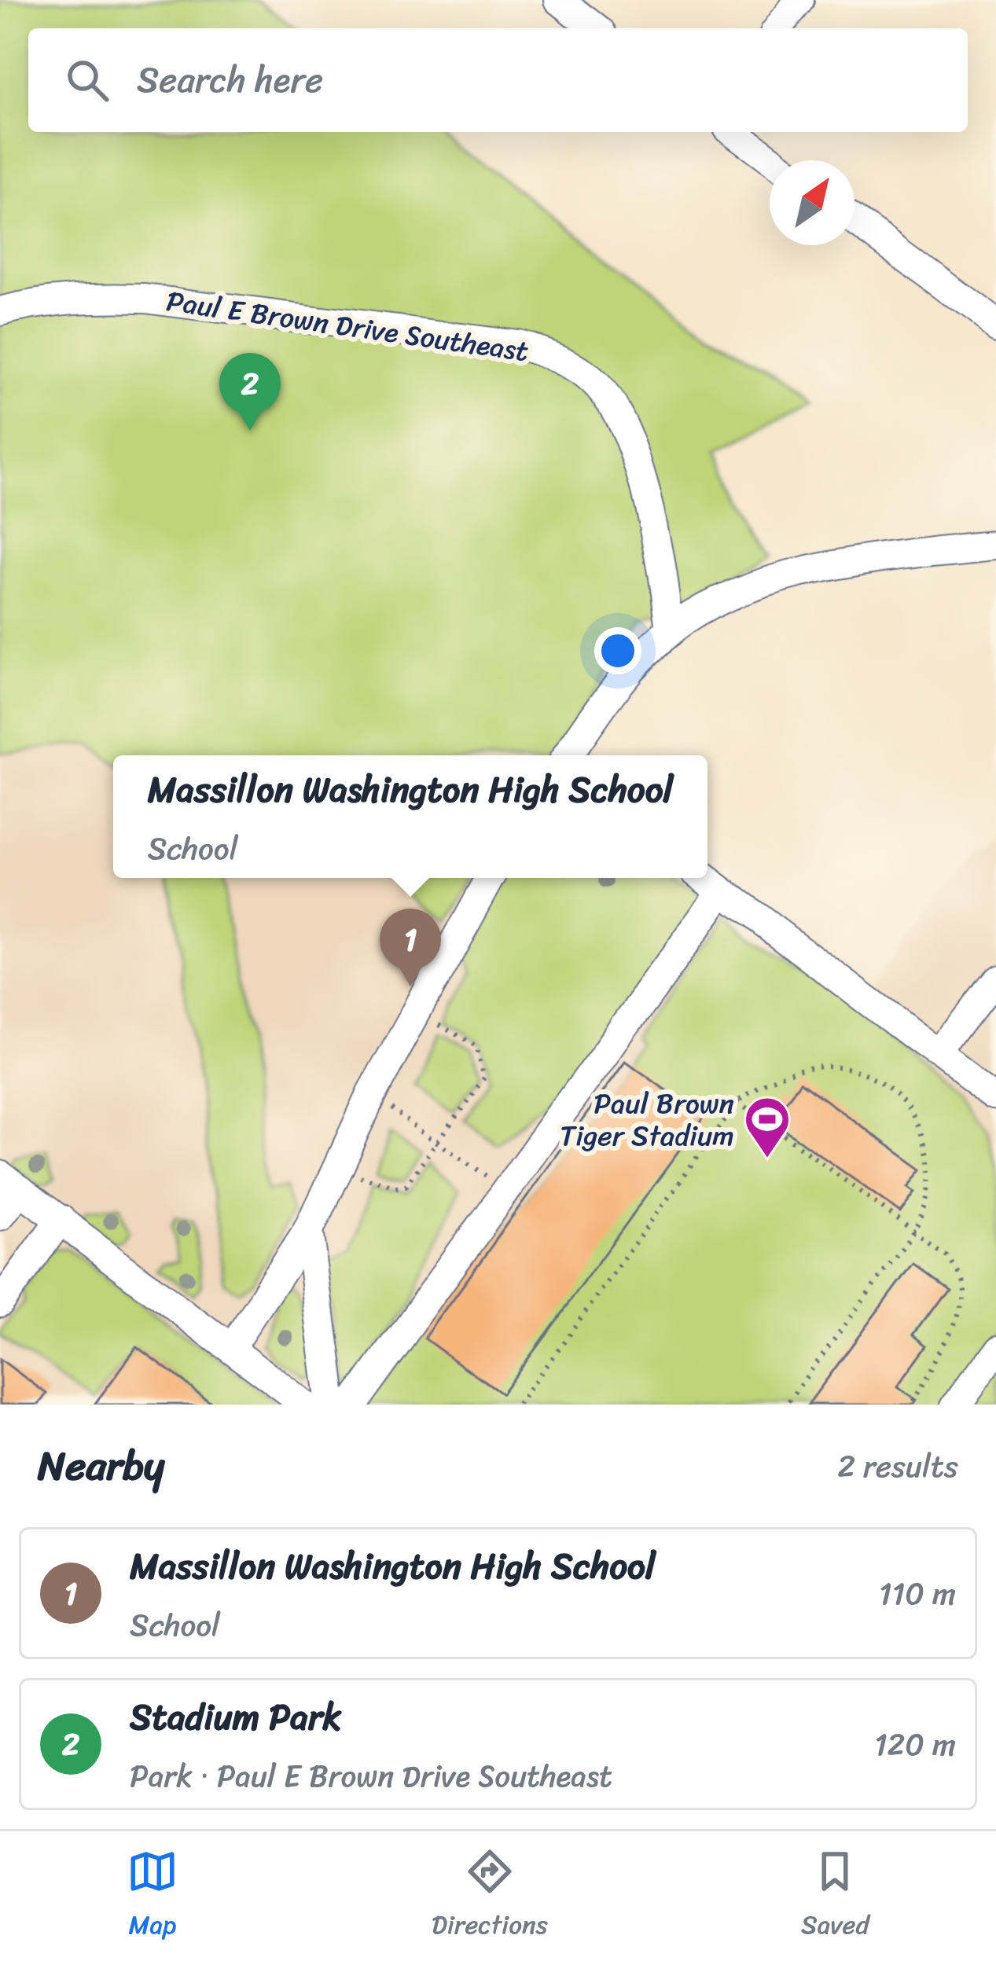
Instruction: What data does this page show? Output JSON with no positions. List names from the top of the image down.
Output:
{
  "streets": {
    "street": ["Paul E Brown Drive Southeast"]
  },
  "places": {
    "sports": ["Paul Brown Tiger Stadium"]
  },
  "north": "top right",
  "page": {
    "search": "Search here",
    "pins": ["2", "1"],
    "popup": ["Massillon Washington High School", "School"],
    "heading": ["Nearby", "2 results"],
    "list": [
      {
        "mark": "1",
        "name": "Massillon Washington High School",
        "note": "School",
        "value": "110 m"
      },
      {
        "mark": "2",
        "name": "Stadium Park",
        "note": "Park · Paul E Brown Drive Southeast",
        "value": "120 m"
      }
    ],
    "nav": ["Map", "Directions", "Saved"]
  }
}
